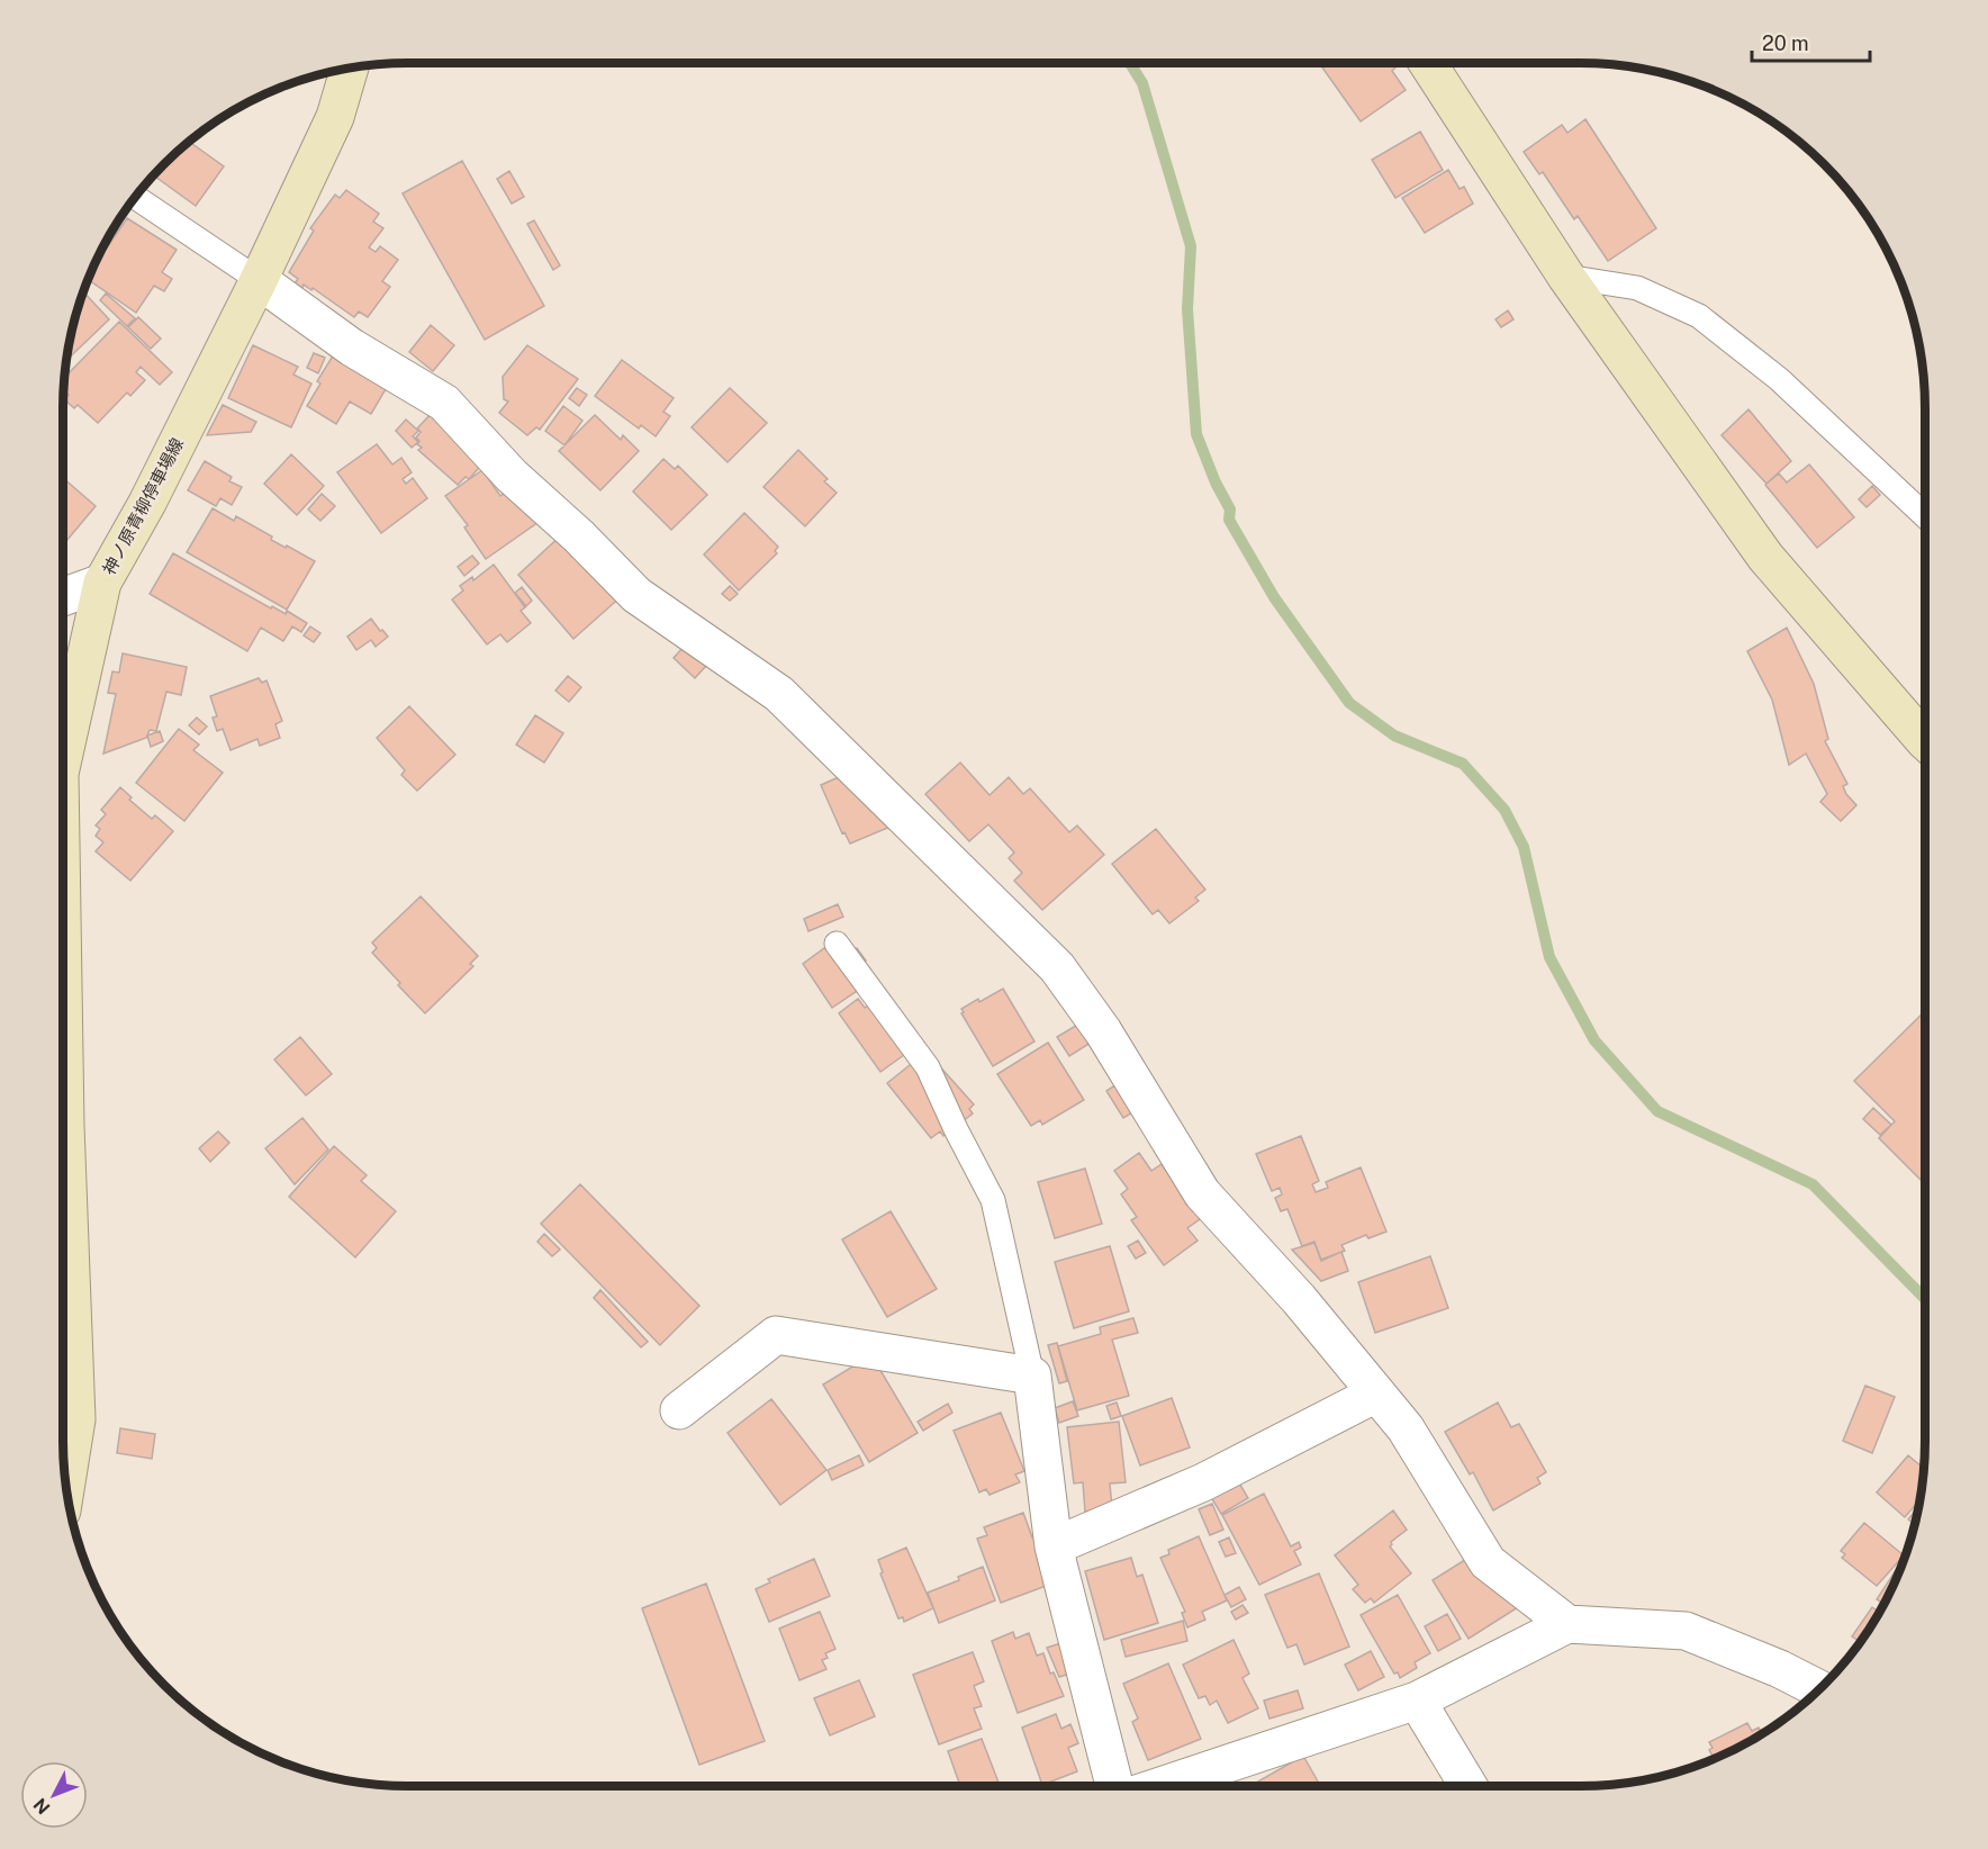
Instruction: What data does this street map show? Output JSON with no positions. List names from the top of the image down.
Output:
{
  "streets": {
    "main road": ["神ノ原青柳停車場線"]
  },
  "scale_bar": "20 m",
  "north": "bottom left"
}
